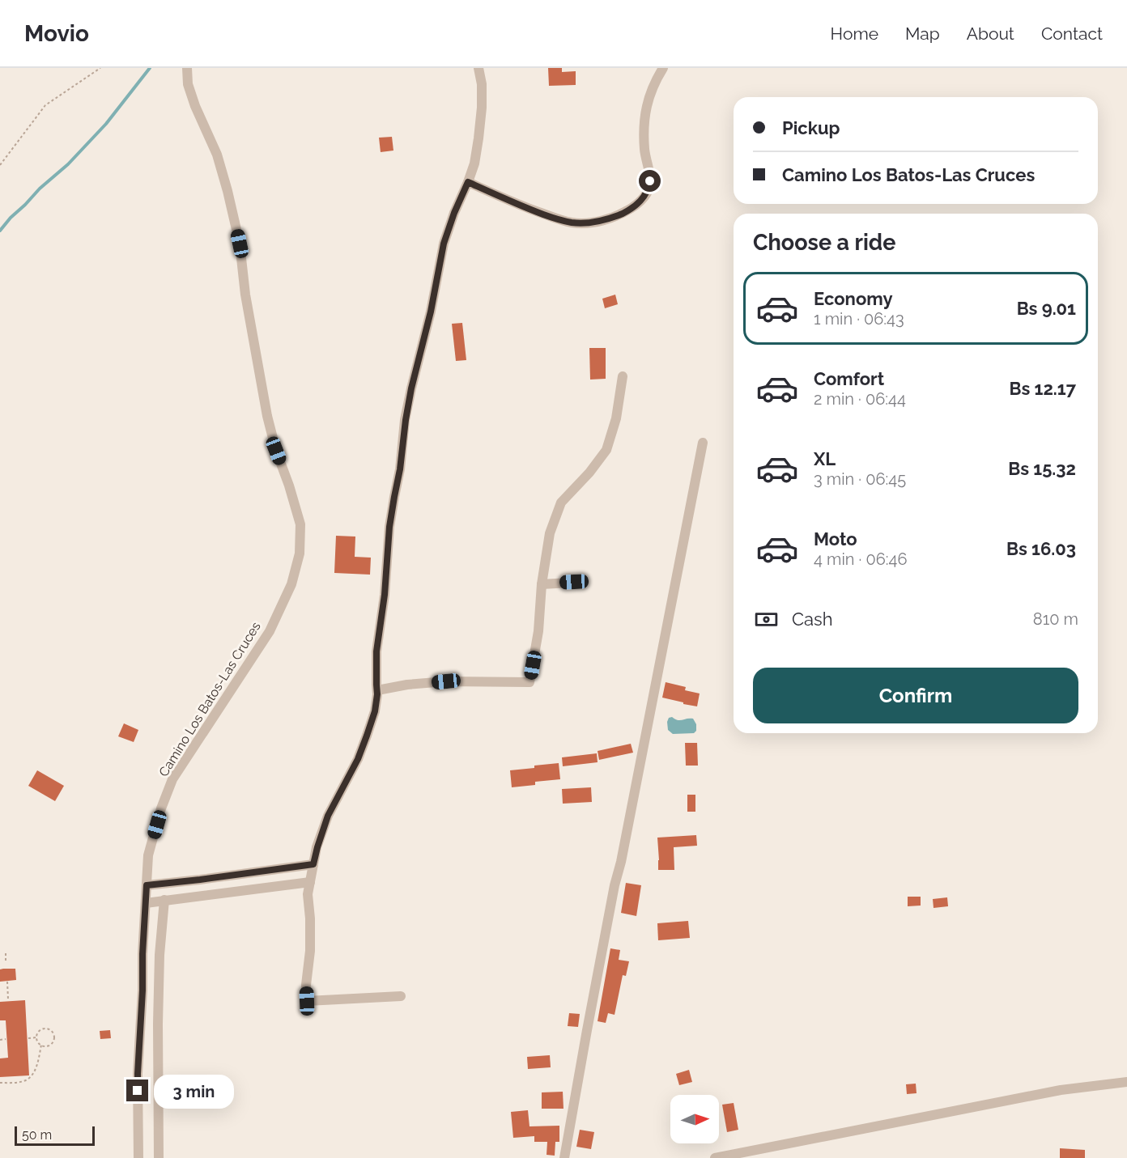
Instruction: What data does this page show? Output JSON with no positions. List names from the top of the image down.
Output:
{
  "streets": {
    "street": ["Camino Los Batos-Las Cruces"]
  },
  "scale_bar": "50 m",
  "north": "right",
  "page": {
    "header": "Movio",
    "nav": [
      "Home",
      "Map",
      "About",
      "Contact"
    ],
    "banner": ["Pickup", "Camino Los Batos-Las Cruces"],
    "heading": "Choose a ride",
    "list": [
      {
        "name": "Economy",
        "note": "1 min · 06:43",
        "value": "Bs 9.01"
      },
      {
        "name": "Comfort",
        "note": "2 min · 06:44",
        "value": "Bs 12.17"
      },
      {
        "name": "XL",
        "note": "3 min · 06:45",
        "value": "Bs 15.32"
      },
      {
        "name": "Moto",
        "note": "4 min · 06:46",
        "value": "Bs 16.03"
      }
    ],
    "pay": ["Cash", "810 m"],
    "buttons": "Confirm",
    "bubble": "3 min",
    "scale": "50 m"
  }
}
